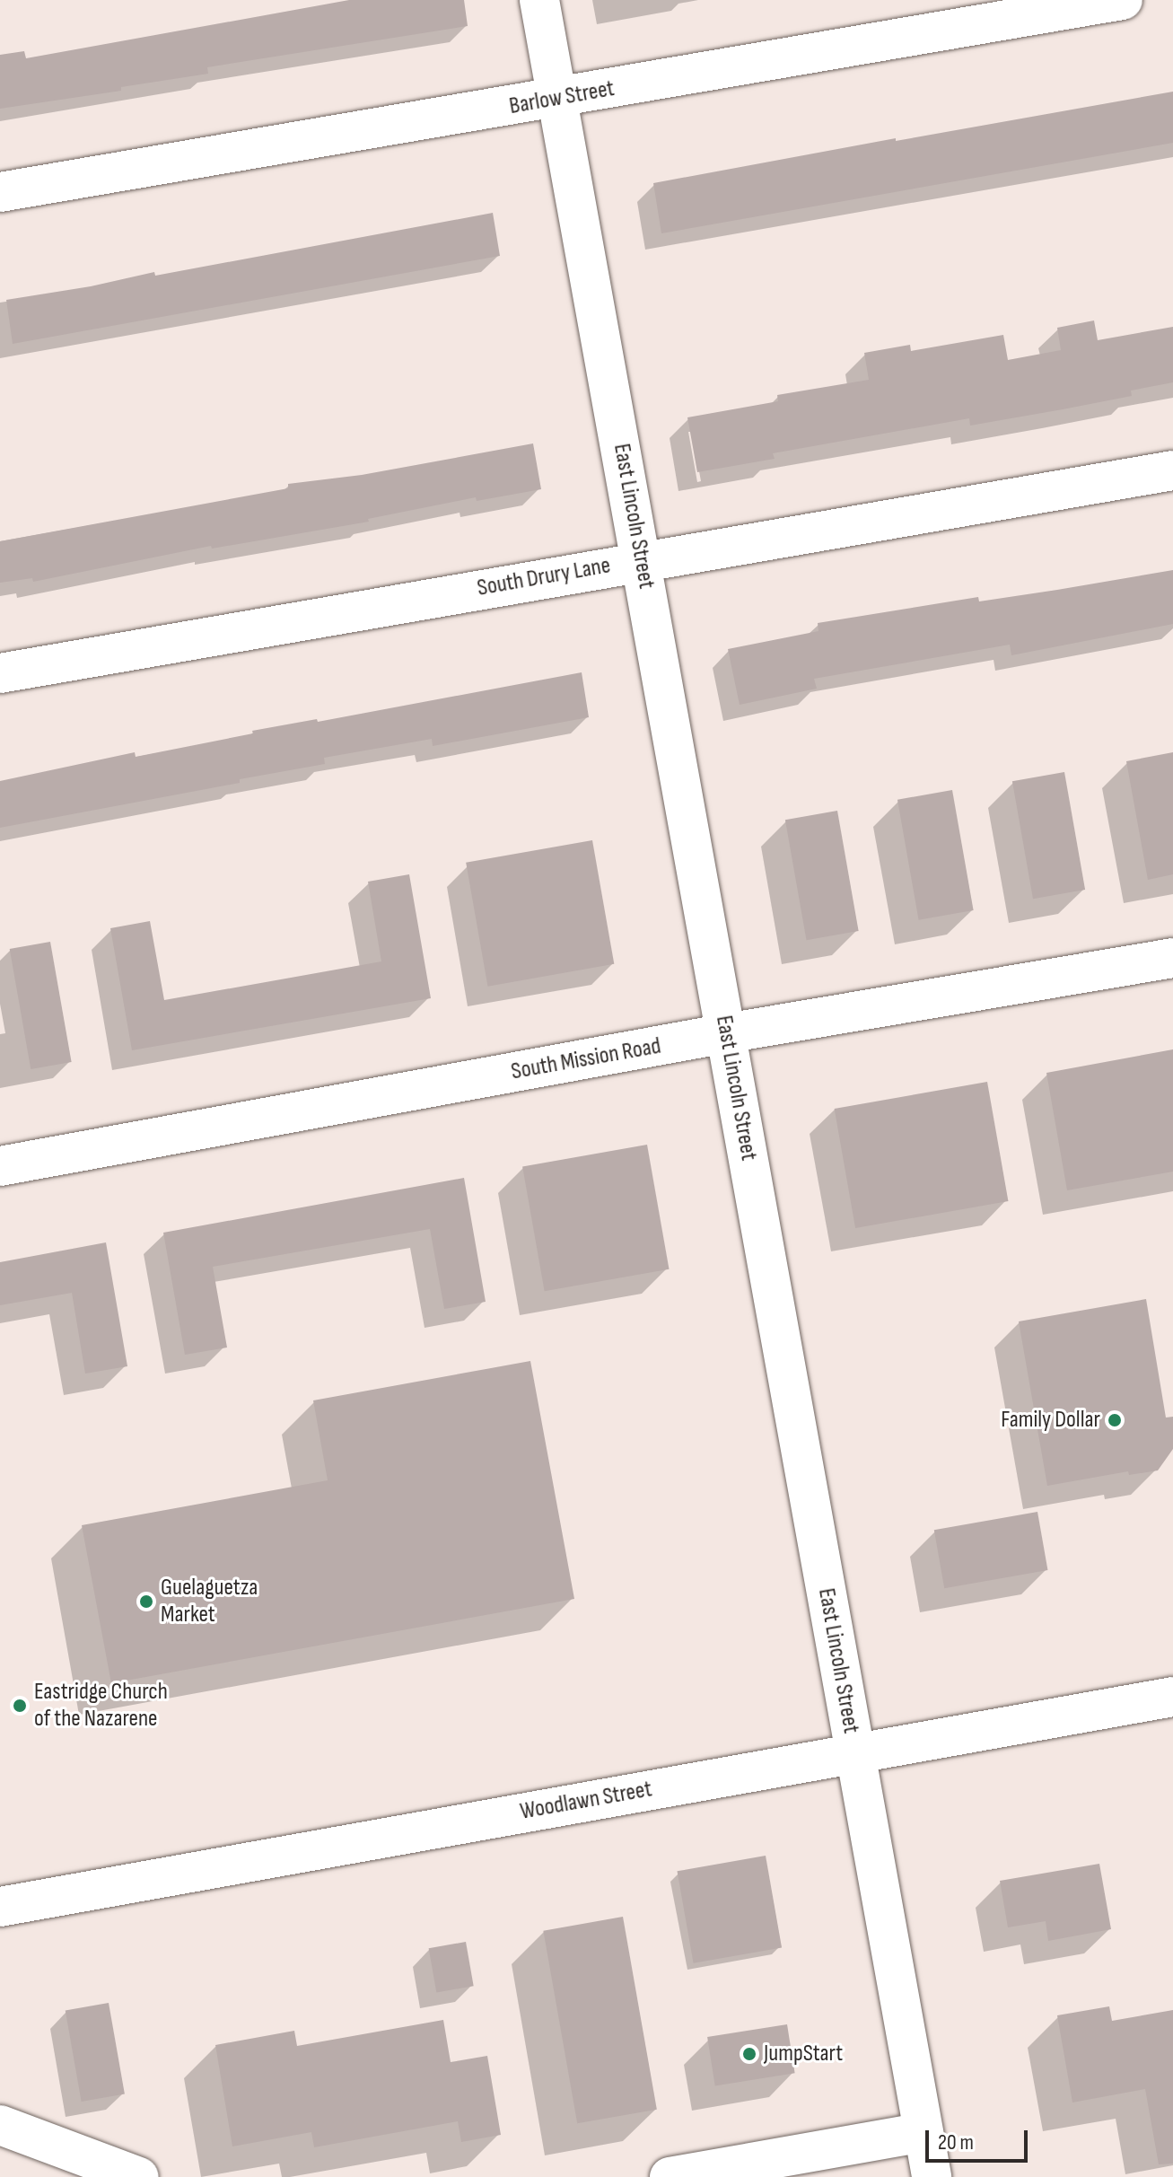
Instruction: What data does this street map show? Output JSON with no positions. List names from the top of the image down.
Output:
{
  "streets": {
    "street": [
      "Barlow Street",
      "East Lincoln Street",
      "South Drury Lane",
      "South Mission Road",
      "Woodlawn Street"
    ]
  },
  "crossings": [
    ["Barlow Street", "East Lincoln Street"],
    ["East Lincoln Street", "South Drury Lane"],
    ["East Lincoln Street", "South Mission Road"],
    ["East Lincoln Street", "Woodlawn Street"]
  ],
  "places": [
    "Family Dollar",
    "Guelaguetza Market",
    "Eastridge Church of the Nazarene",
    "JumpStart"
  ],
  "scale_bar": "20 m"
}
